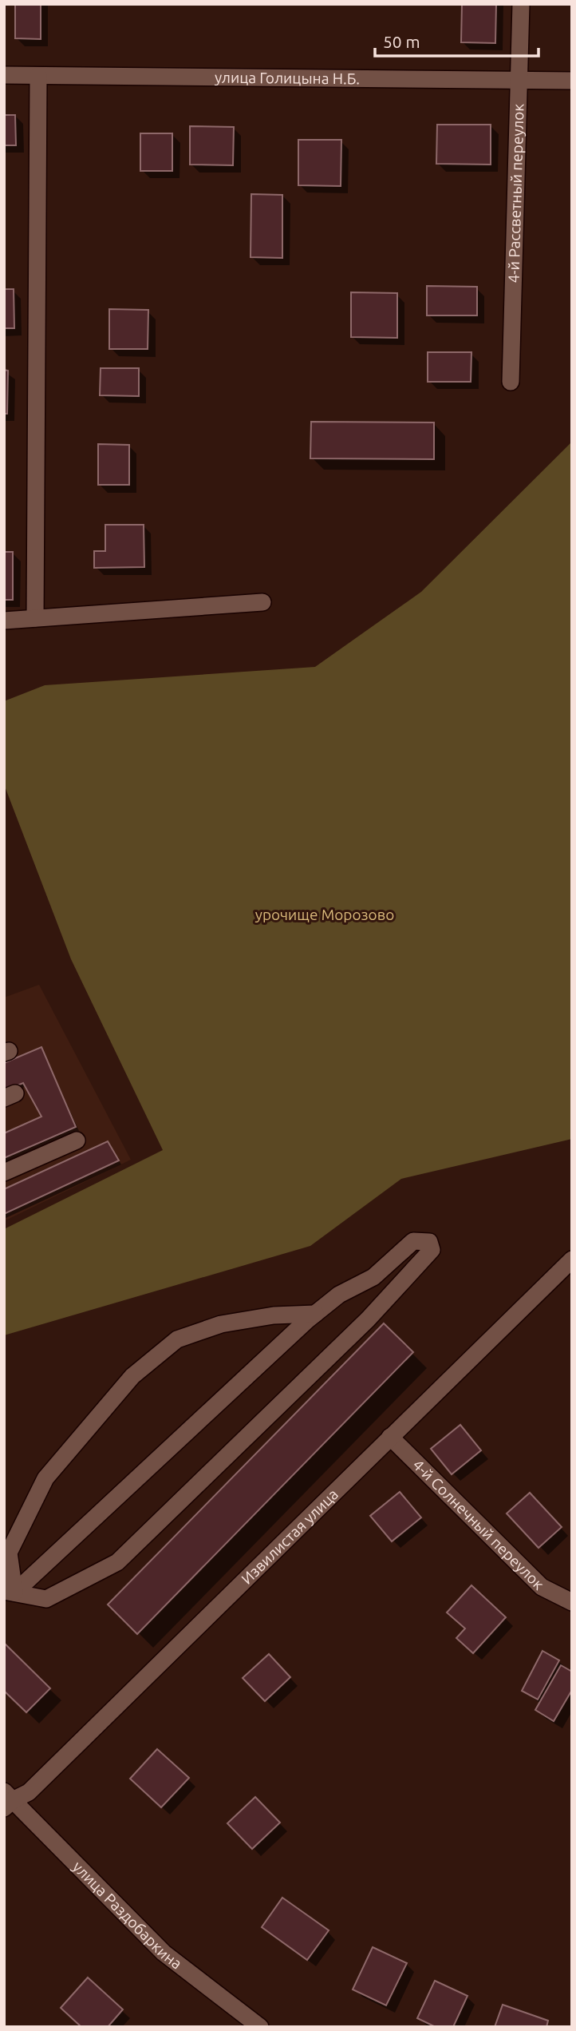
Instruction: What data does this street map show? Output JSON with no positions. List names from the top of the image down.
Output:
{
  "streets": {
    "street": [
      "улица Голицына Н.Б.",
      "4-й Рассветный переулок",
      "4-й Солнечный переулок",
      "Извилистая улица",
      "улица Раздобаркина"
    ]
  },
  "crossings": [
    ["улица Голицына Н.Б.", "4-й Рассветный переулок"],
    ["4-й Солнечный переулок", "Извилистая улица"],
    ["Извилистая улица", "улица Раздобаркина"]
  ],
  "parks": ["урочище Морозово"],
  "scale_bar": "50 m"
}
